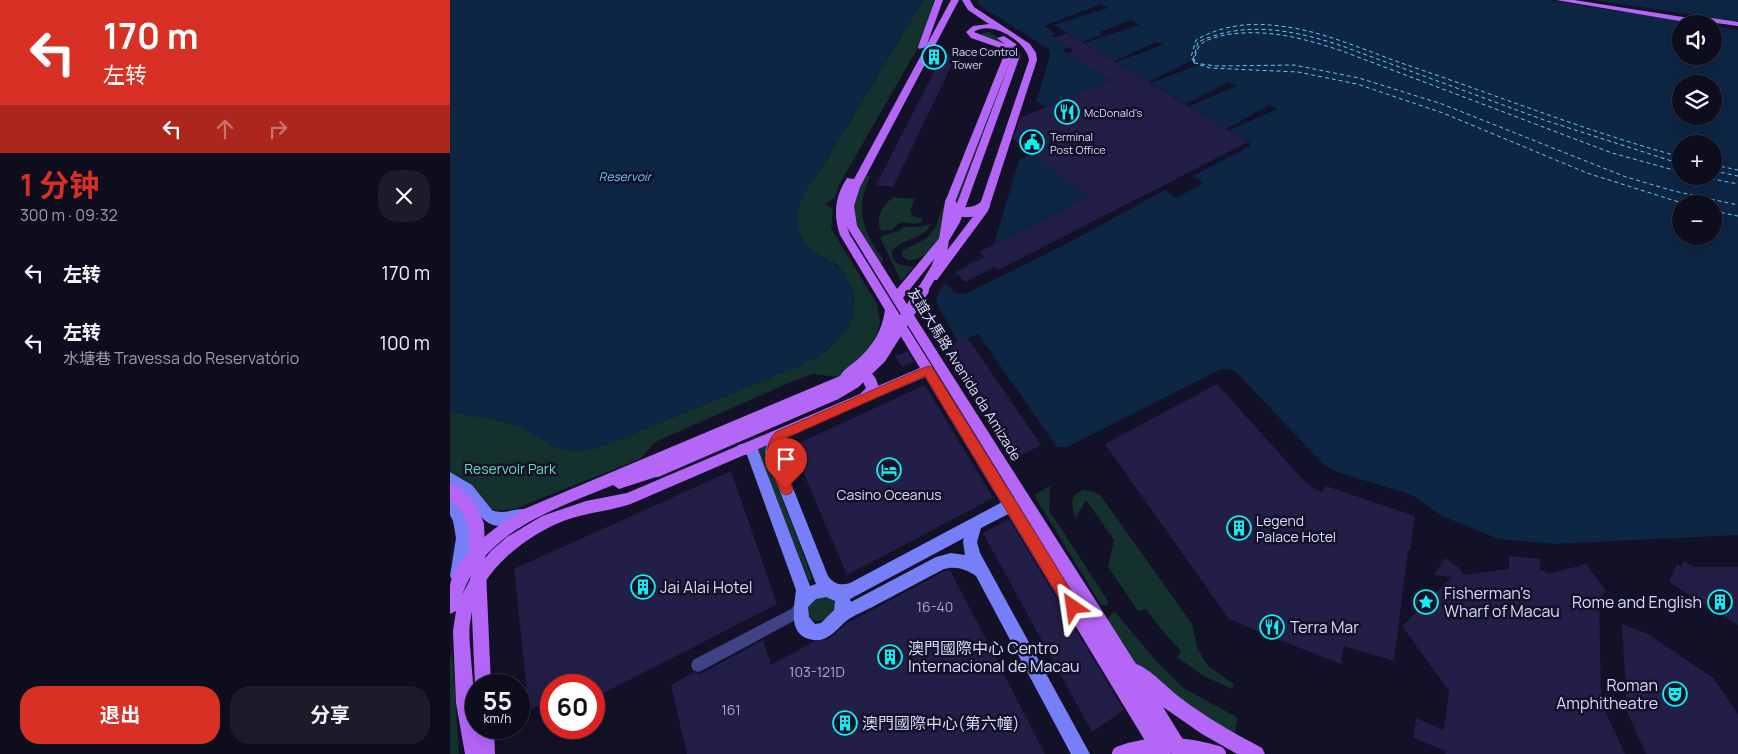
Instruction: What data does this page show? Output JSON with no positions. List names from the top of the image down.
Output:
{
  "streets": {
    "main road": ["友誼大馬路 Avenida da Amizade"]
  },
  "water": ["Reservoir"],
  "parks": ["Reservoir Park"],
  "places": {
    "building": [
      "Race Control Tower",
      "Legend Palace Hotel",
      "Jai Alai Hotel",
      "Rome and English",
      "澳門國際中心 Centro Internacional de Macau",
      "澳門國際中心(第六幢)"
    ],
    "restaurant": ["McDonald's", "Terra Mar"],
    "public building": ["Terminal Post Office"],
    "hotel": ["Casino Oceanus"],
    "place": ["Fisherman's Wharf of Macau"],
    "theatre": ["Roman Amphitheatre"]
  },
  "house_numbers": ["16-40", "103-121D", "161"],
  "page": {
    "turn": ["170 m", "左转"],
    "map_buttons": ["+", "−"],
    "heading": ["1 分钟", "300 m · 09:32"],
    "list": [
      {
        "name": "左转",
        "value": "170 m"
      },
      {
        "name": "左转",
        "note": "水塘巷 Travessa do Reservatório",
        "value": "100 m"
      }
    ],
    "speed": "55 km/h",
    "limit": "60",
    "buttons": ["退出", "分享"]
  }
}
